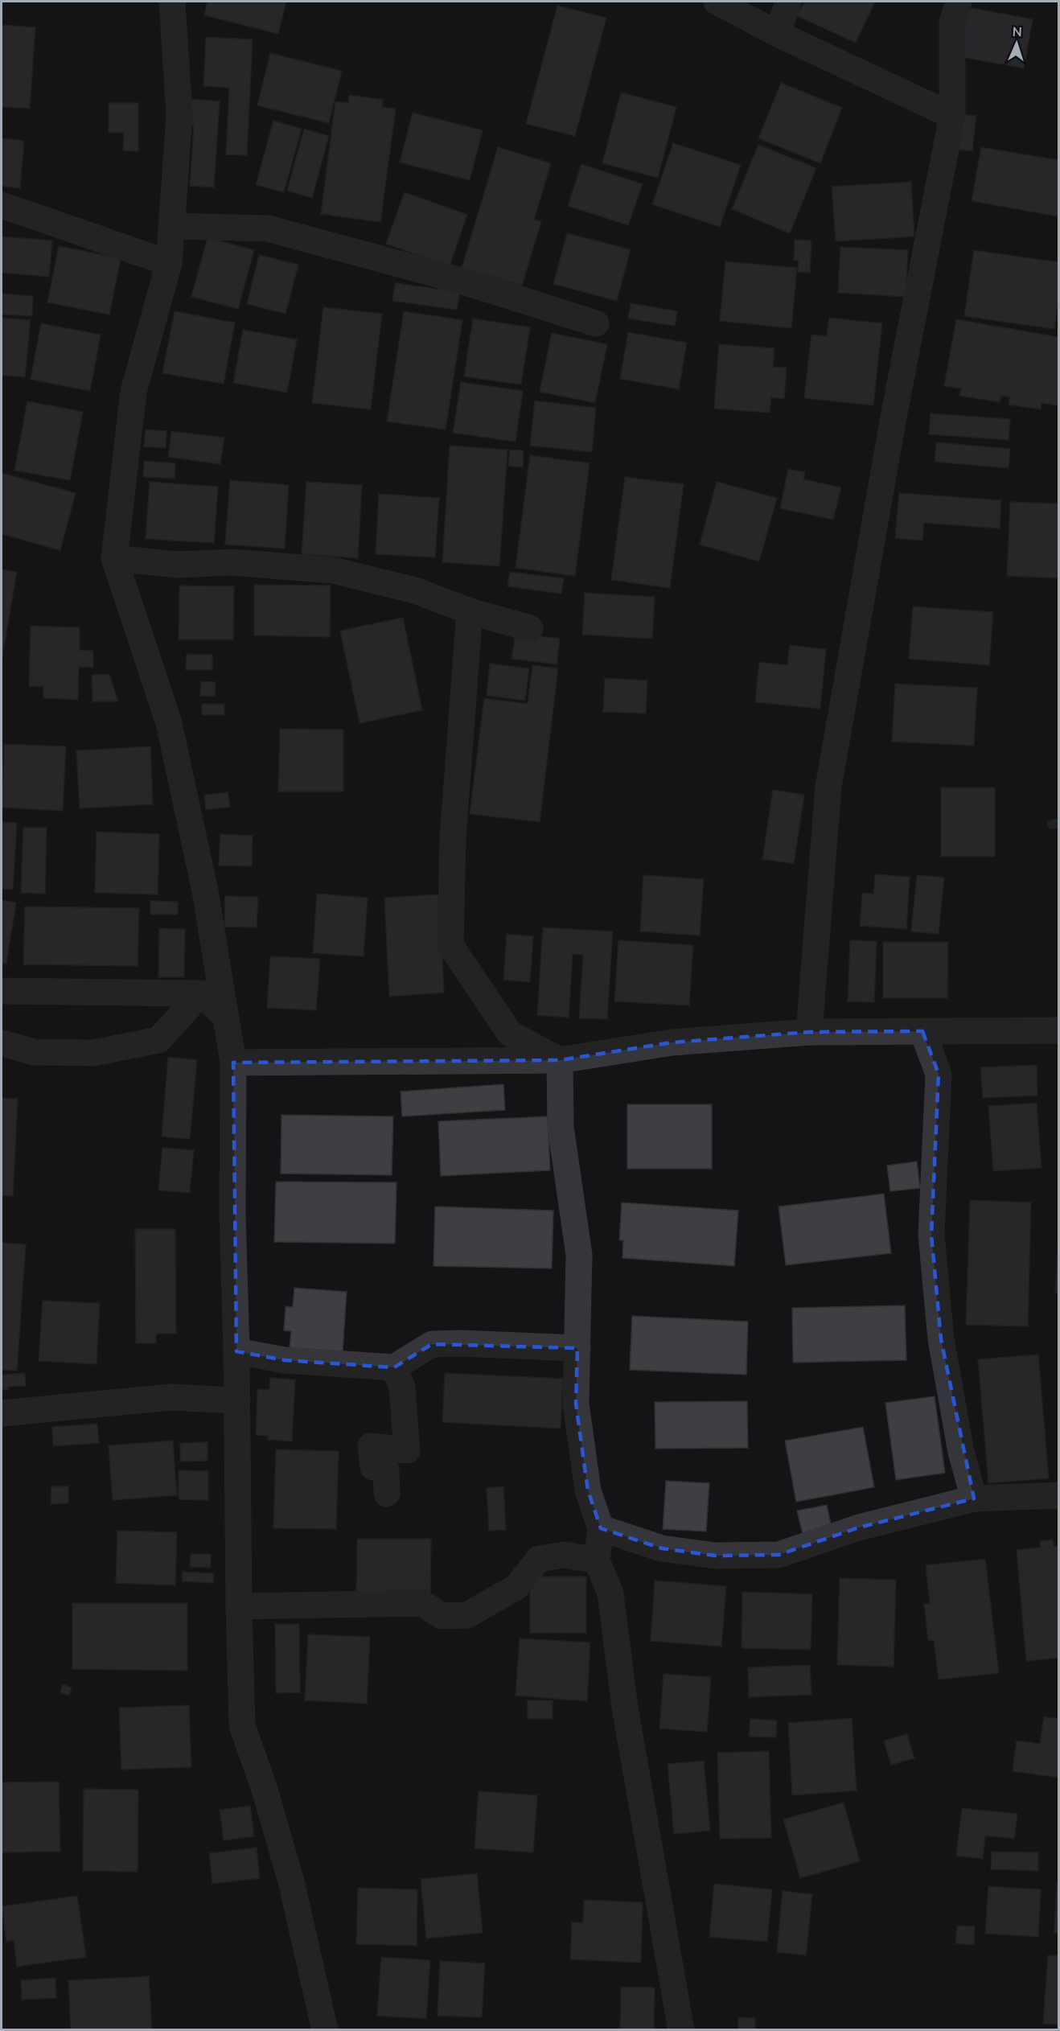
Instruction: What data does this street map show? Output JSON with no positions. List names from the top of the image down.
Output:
{
  "north": "top"
}
